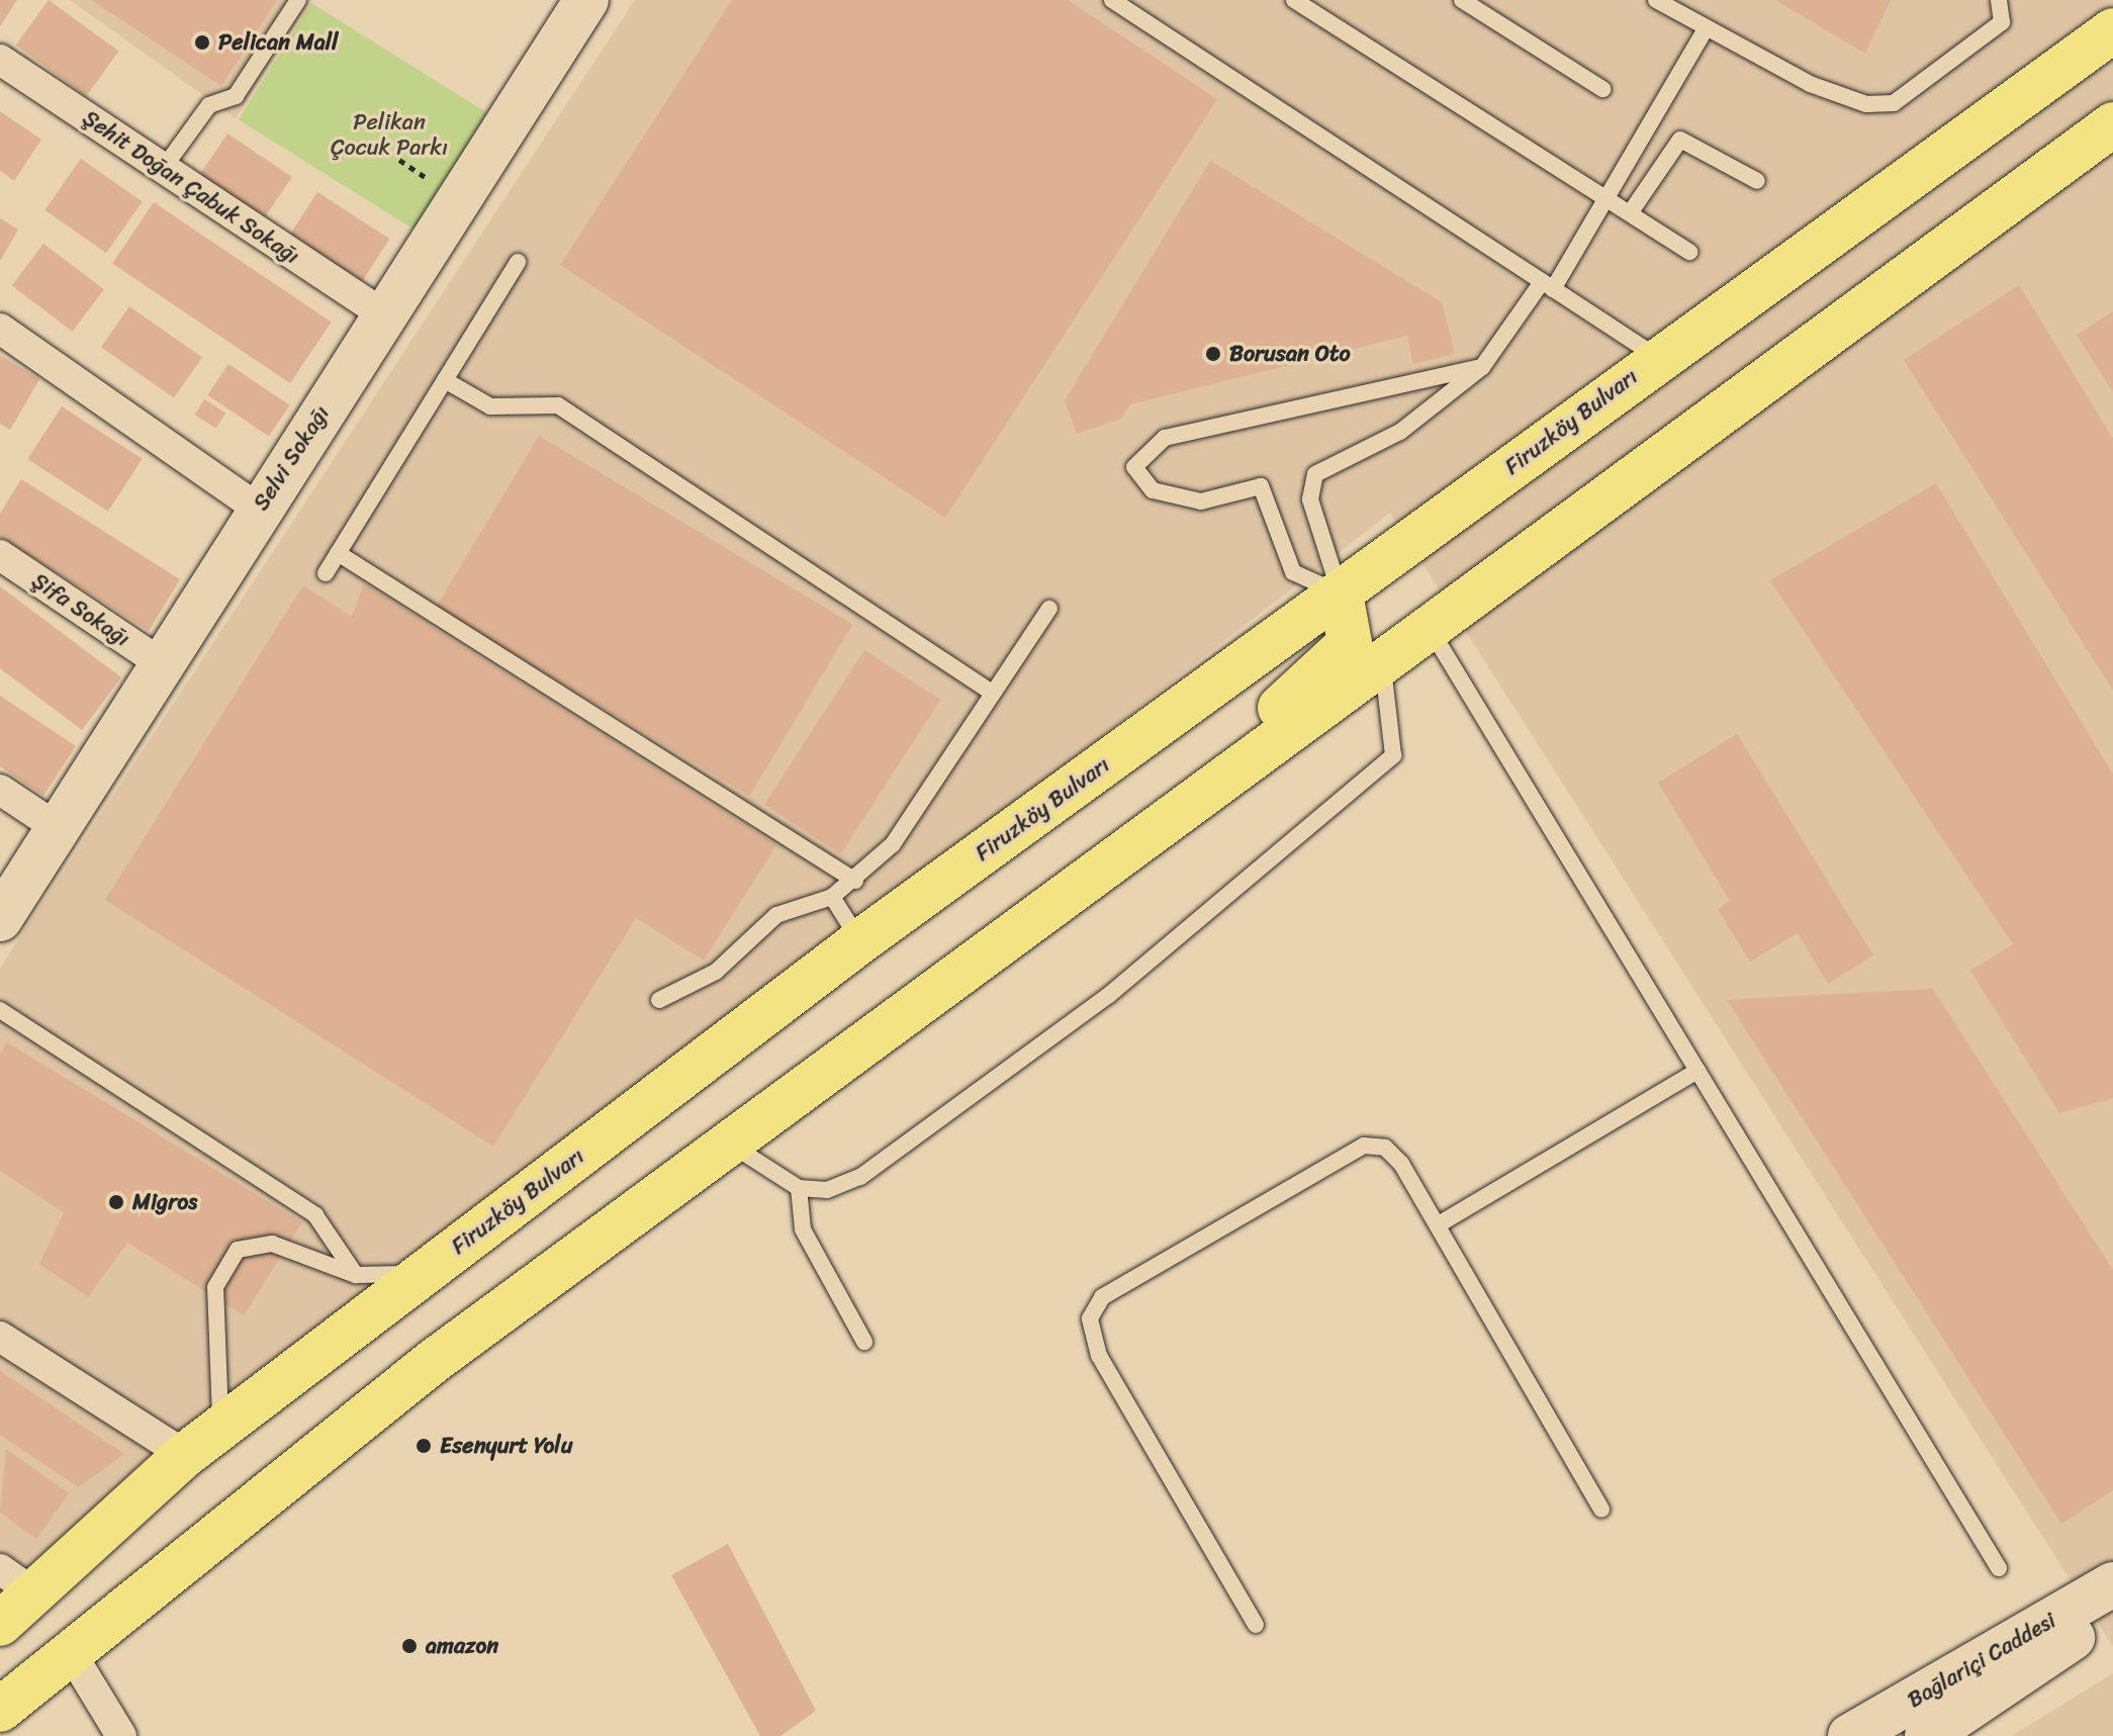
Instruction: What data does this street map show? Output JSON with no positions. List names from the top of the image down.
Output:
{
  "streets": {
    "main road": ["Firuzköy Bulvarı"],
    "street": [
      "Şehit Doğan Çabuk Sokağı",
      "Selvi Sokağı",
      "Şifa Sokağı",
      "Bağlariçi Caddesi"
    ]
  },
  "crossings": [
    ["Şehit Doğan Çabuk Sokağı", "Selvi Sokağı"],
    ["Selvi Sokağı", "Şifa Sokağı"]
  ],
  "parks": ["Pelikan Çocuk Parkı"],
  "places": [
    "Pelican Mall",
    "Borusan Oto",
    "Migros",
    "Esenyurt Yolu",
    "amazon"
  ]
}
